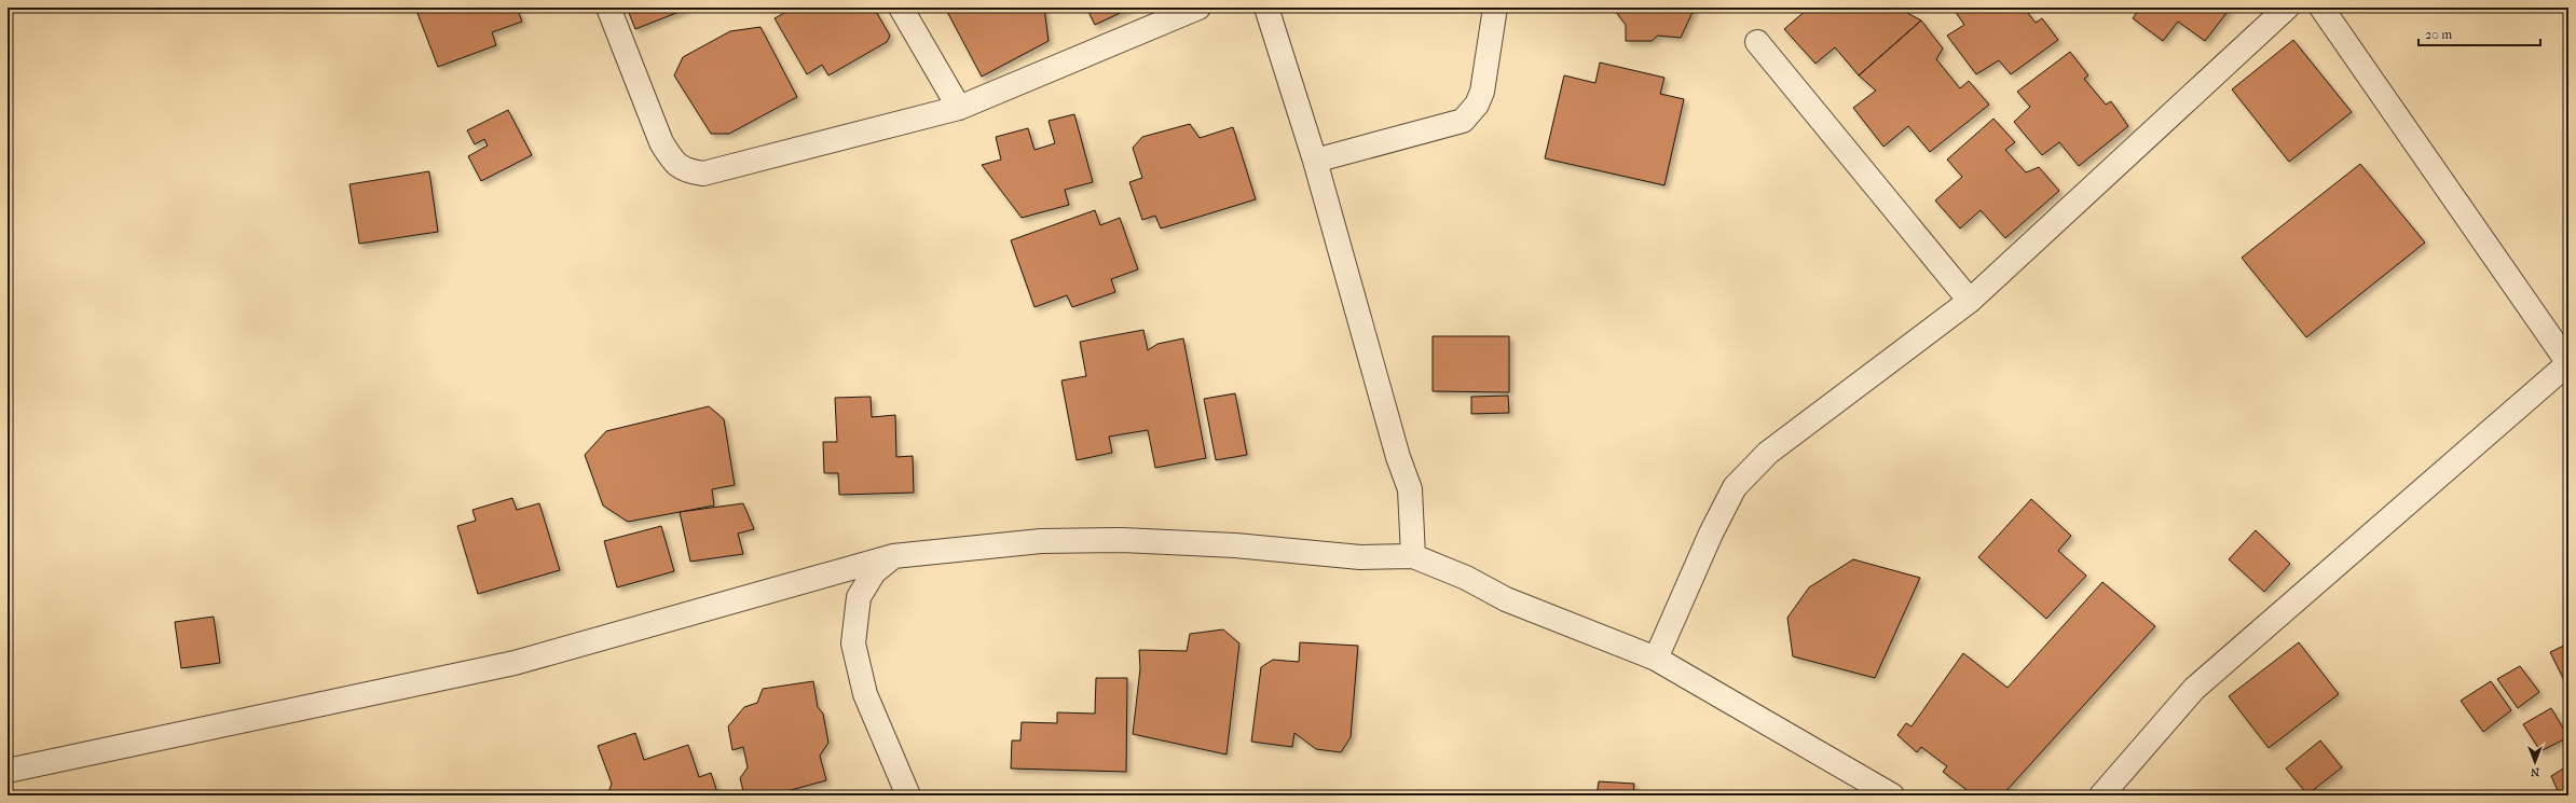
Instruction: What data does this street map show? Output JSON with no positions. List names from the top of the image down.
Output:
{
  "scale_bar": "20 m",
  "north": "bottom"
}
